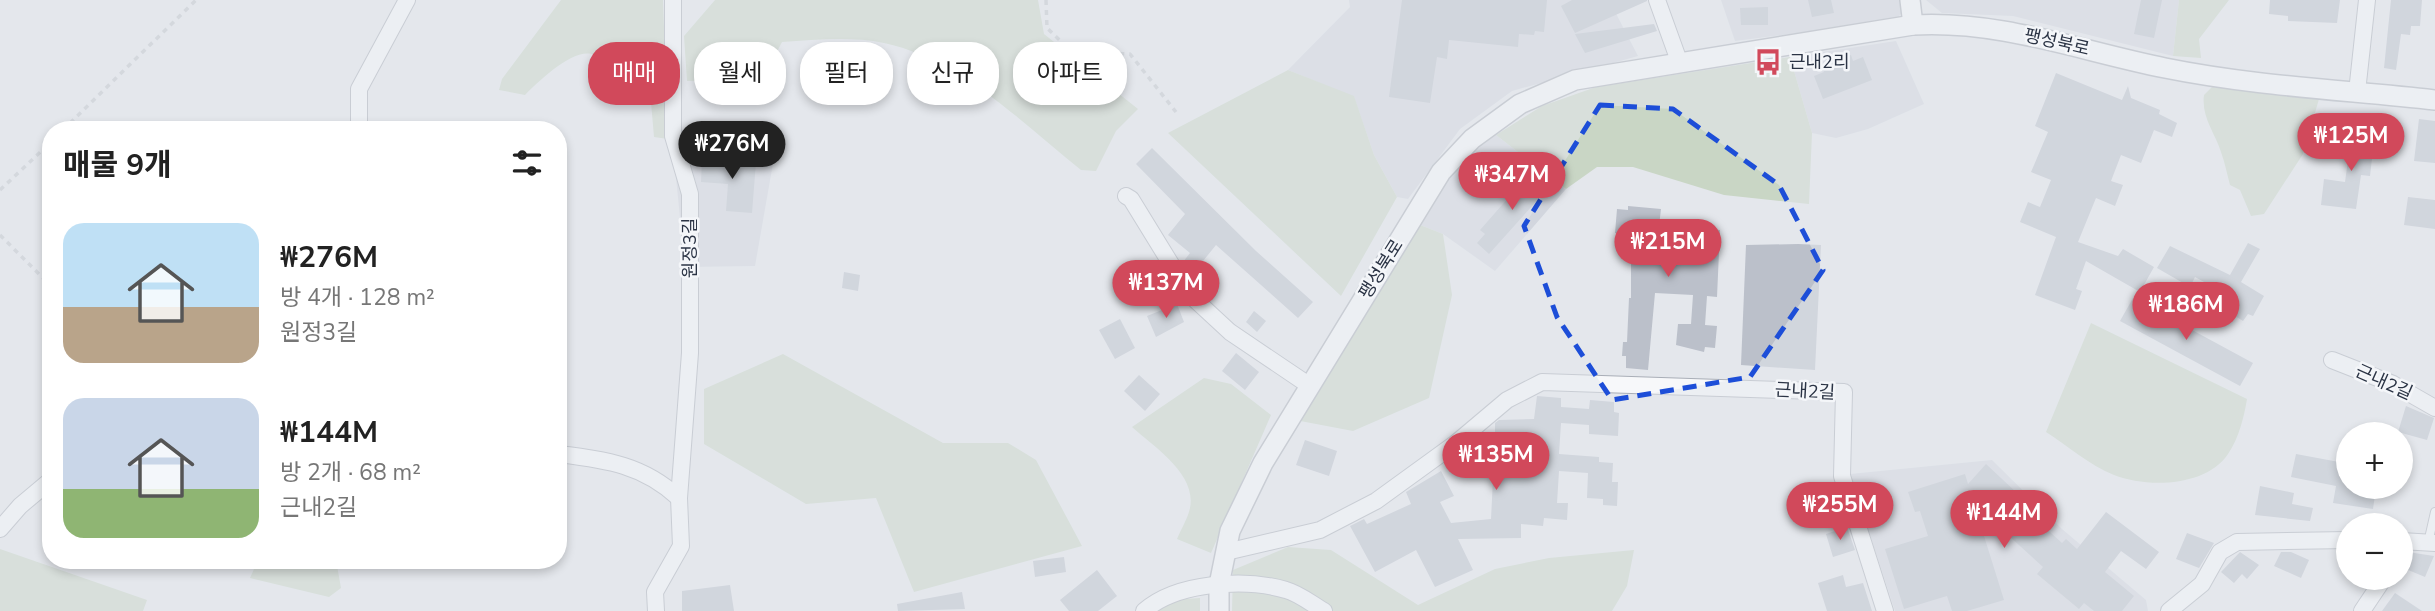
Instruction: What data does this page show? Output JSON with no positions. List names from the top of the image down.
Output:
{
  "streets": {
    "street": ["팽성북로", "원정3길", "근내2길"]
  },
  "crossings": [
    ["팽성북로", "근내2길"]
  ],
  "places": {
    "bus stop": ["근내2리"]
  },
  "page": {
    "chip": [
      "매매",
      "월세",
      "필터",
      "신규",
      "아파트"
    ],
    "price": [
      "₩125M",
      "₩276M",
      "₩347M",
      "₩215M",
      "₩137M",
      "₩186M",
      "₩135M",
      "₩255M",
      "₩144M"
    ],
    "heading": "매물 9개",
    "list": [
      {
        "name": "₩276M",
        "note": "방 4개 · 128 m² · 원정3길"
      },
      {
        "name": "₩144M",
        "note": "방 2개 · 68 m² · 근내2길"
      }
    ],
    "map_buttons": ["+", "−"]
  }
}
